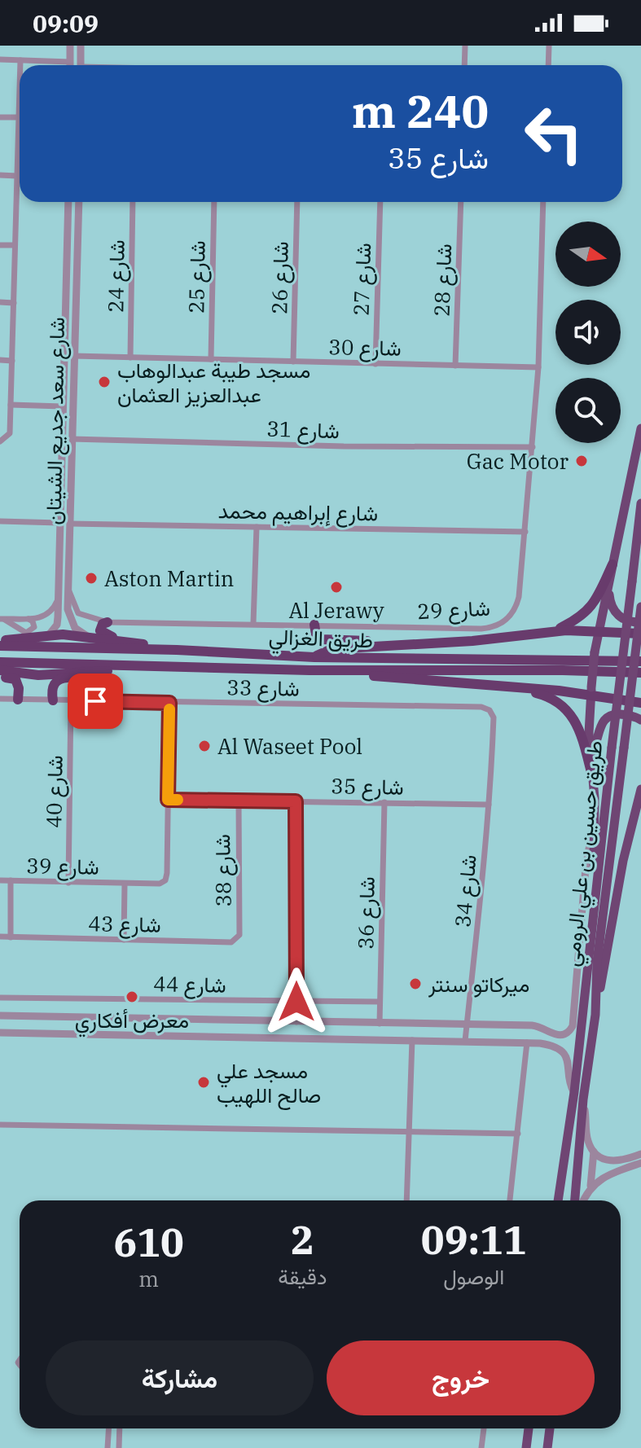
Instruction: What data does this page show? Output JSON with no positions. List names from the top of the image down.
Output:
{
  "streets": {
    "highway": ["طريق الغزالي", "طريق حسين بن علي الرومي"],
    "street": [
      "شارع 24",
      "شارع 25",
      "شارع 26",
      "شارع 27",
      "شارع 28",
      "شارع 30",
      "شارع سعد جديع الشيتان",
      "شارع 31",
      "شارع إبراهيم محمد",
      "شارع 29",
      "شارع 33",
      "شارع 35",
      "شارع 40",
      "شارع 39",
      "شارع 38",
      "شارع 34",
      "شارع 36",
      "شارع 43",
      "شارع 44"
    ]
  },
  "crossings": [
    ["شارع 24", "شارع 30"],
    ["شارع 25", "شارع 30"],
    ["شارع 26", "شارع 30"],
    ["شارع 27", "شارع 30"],
    ["شارع 28", "شارع 30"],
    ["شارع 30", "شارع سعد جديع الشيتان"],
    ["شارع 30", "شارع 29"],
    ["شارع سعد جديع الشيتان", "شارع 31"],
    ["شارع سعد جديع الشيتان", "شارع إبراهيم محمد"],
    ["شارع سعد جديع الشيتان", "شارع 29"],
    ["شارع 31", "شارع 29"],
    ["شارع إبراهيم محمد", "شارع 29"],
    ["شارع 33", "شارع 40"],
    ["شارع 33", "شارع 39"],
    ["شارع 33", "شارع 34"],
    ["شارع 35", "شارع 39"],
    ["شارع 35", "شارع 38"],
    ["شارع 35", "شارع 34"],
    ["شارع 35", "شارع 36"],
    ["شارع 40", "شارع 39"],
    ["شارع 39", "شارع 43"],
    ["شارع 38", "شارع 43"],
    ["شارع 36", "شارع 44"]
  ],
  "places": [
    "مسجد طيبة عبدالوهاب عبدالعزيز العثمان",
    "Gac Motor",
    "Aston Martin",
    "Al Jerawy",
    "Al Waseet Pool",
    "ميركاتو سنتر",
    "معرض أفكاري",
    "مسجد علي صالح اللهيب"
  ],
  "north": "right",
  "page": {
    "status": "09:09",
    "turn": ["240 m", "شارع 35"],
    "eta": [
      "09:11",
      "الوصول",
      "2",
      "دقيقة",
      "610",
      "m"
    ],
    "buttons": ["خروج", "مشاركة"]
  }
}
